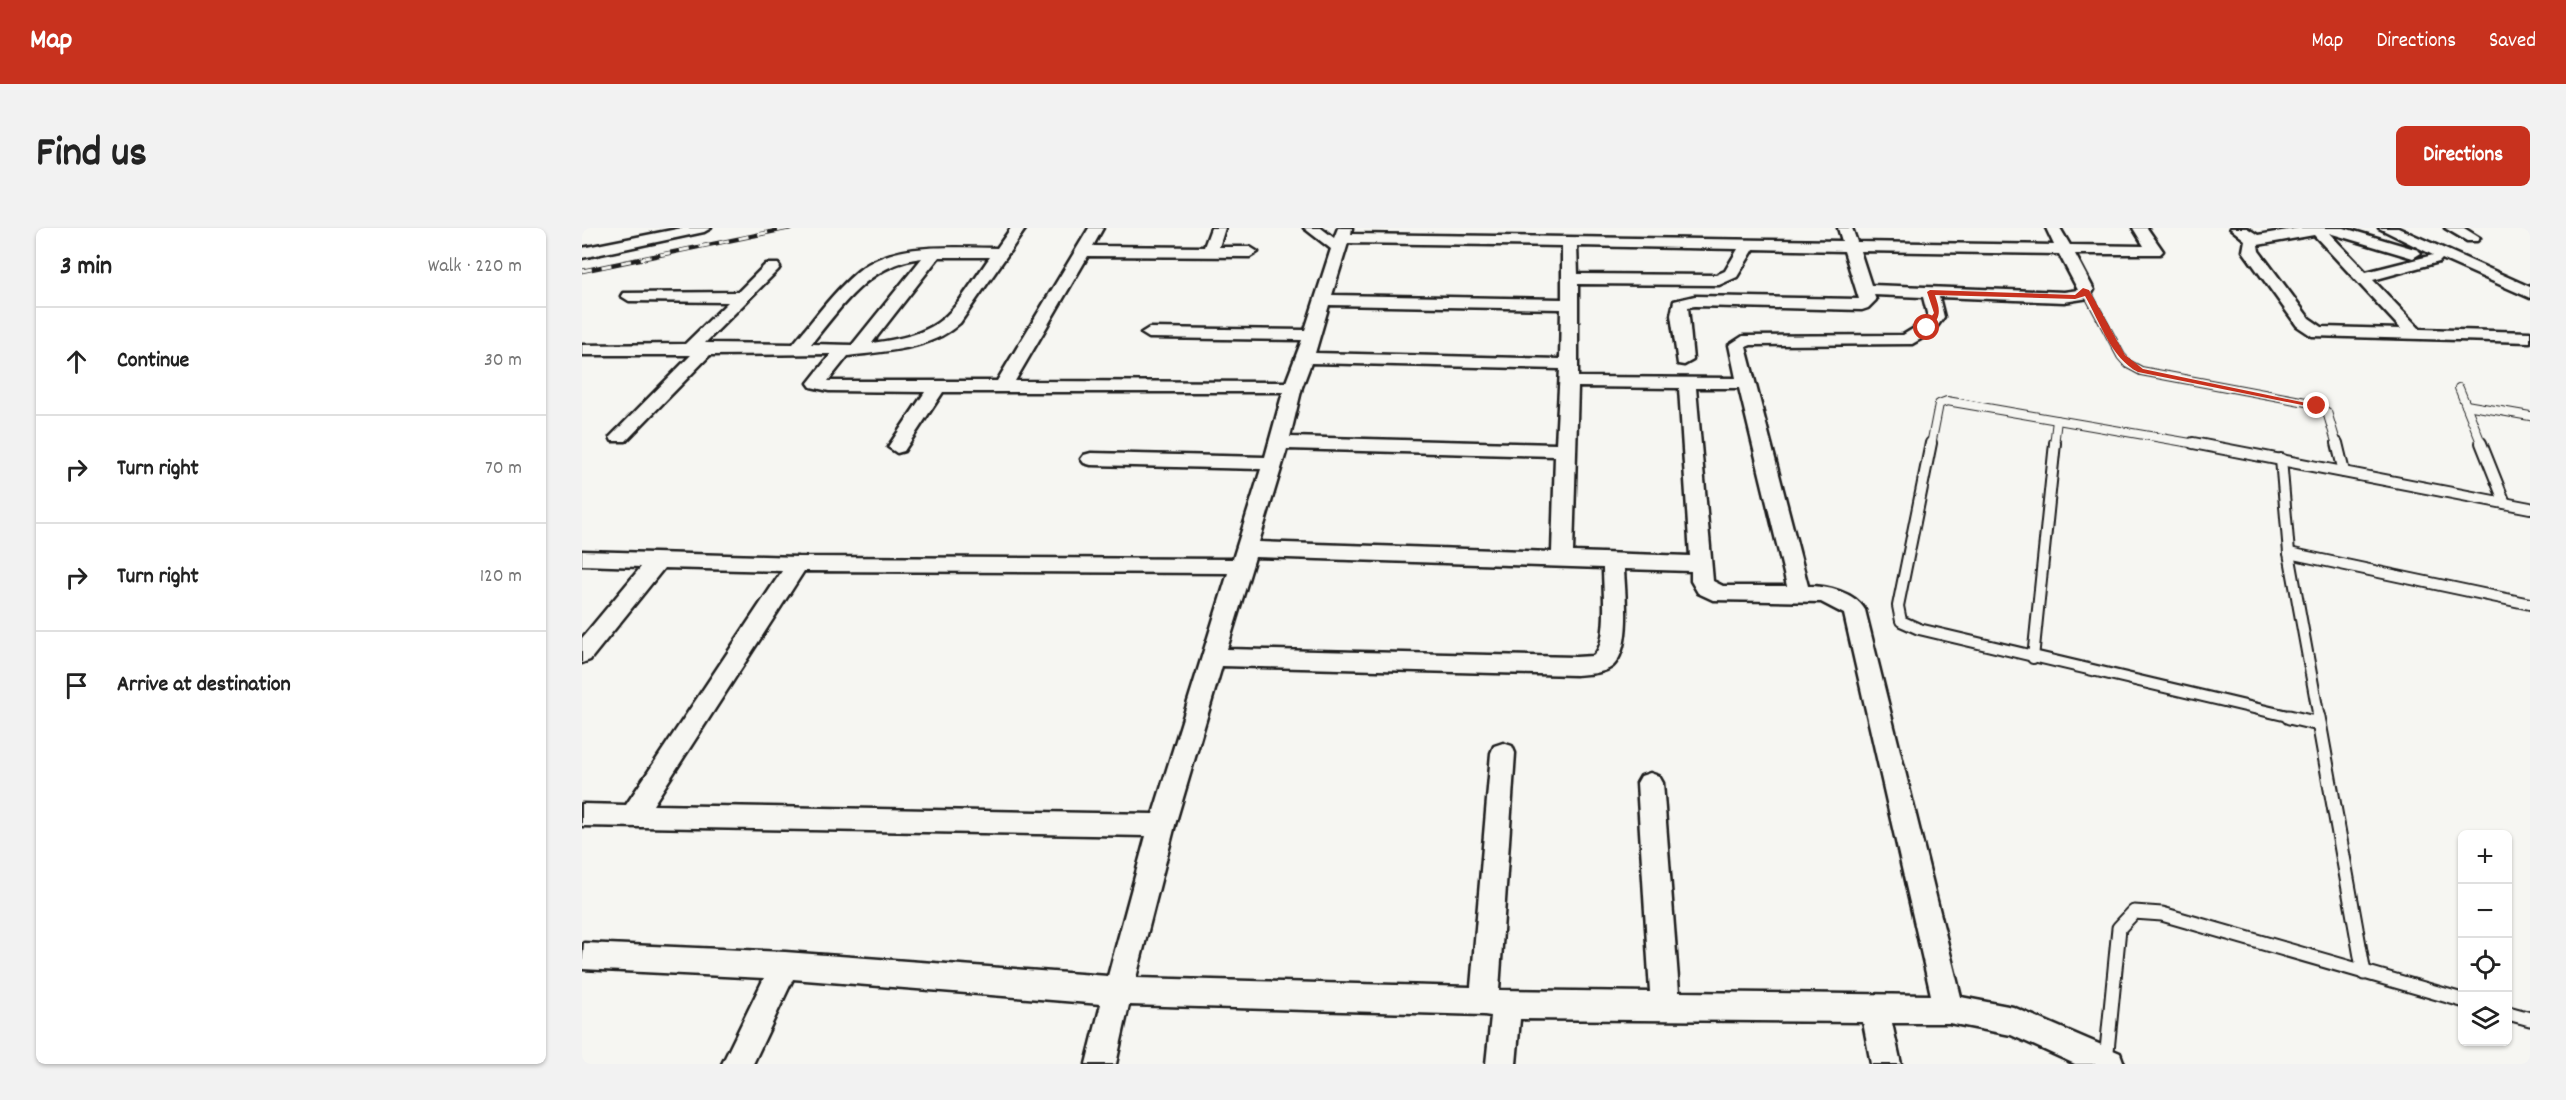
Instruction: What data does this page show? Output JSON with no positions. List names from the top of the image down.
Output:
{
  "page": {
    "header": "Map",
    "nav": ["Map", "Directions", "Saved"],
    "title": "Find us",
    "buttons": "Directions",
    "heading": ["3 min", "Walk · 220 m"],
    "list": [
      ["Continue", "30 m"],
      ["Turn right", "70 m"],
      ["Turn right", "120 m"],
      "Arrive at destination"
    ],
    "map_buttons": ["+", "−"]
  }
}
